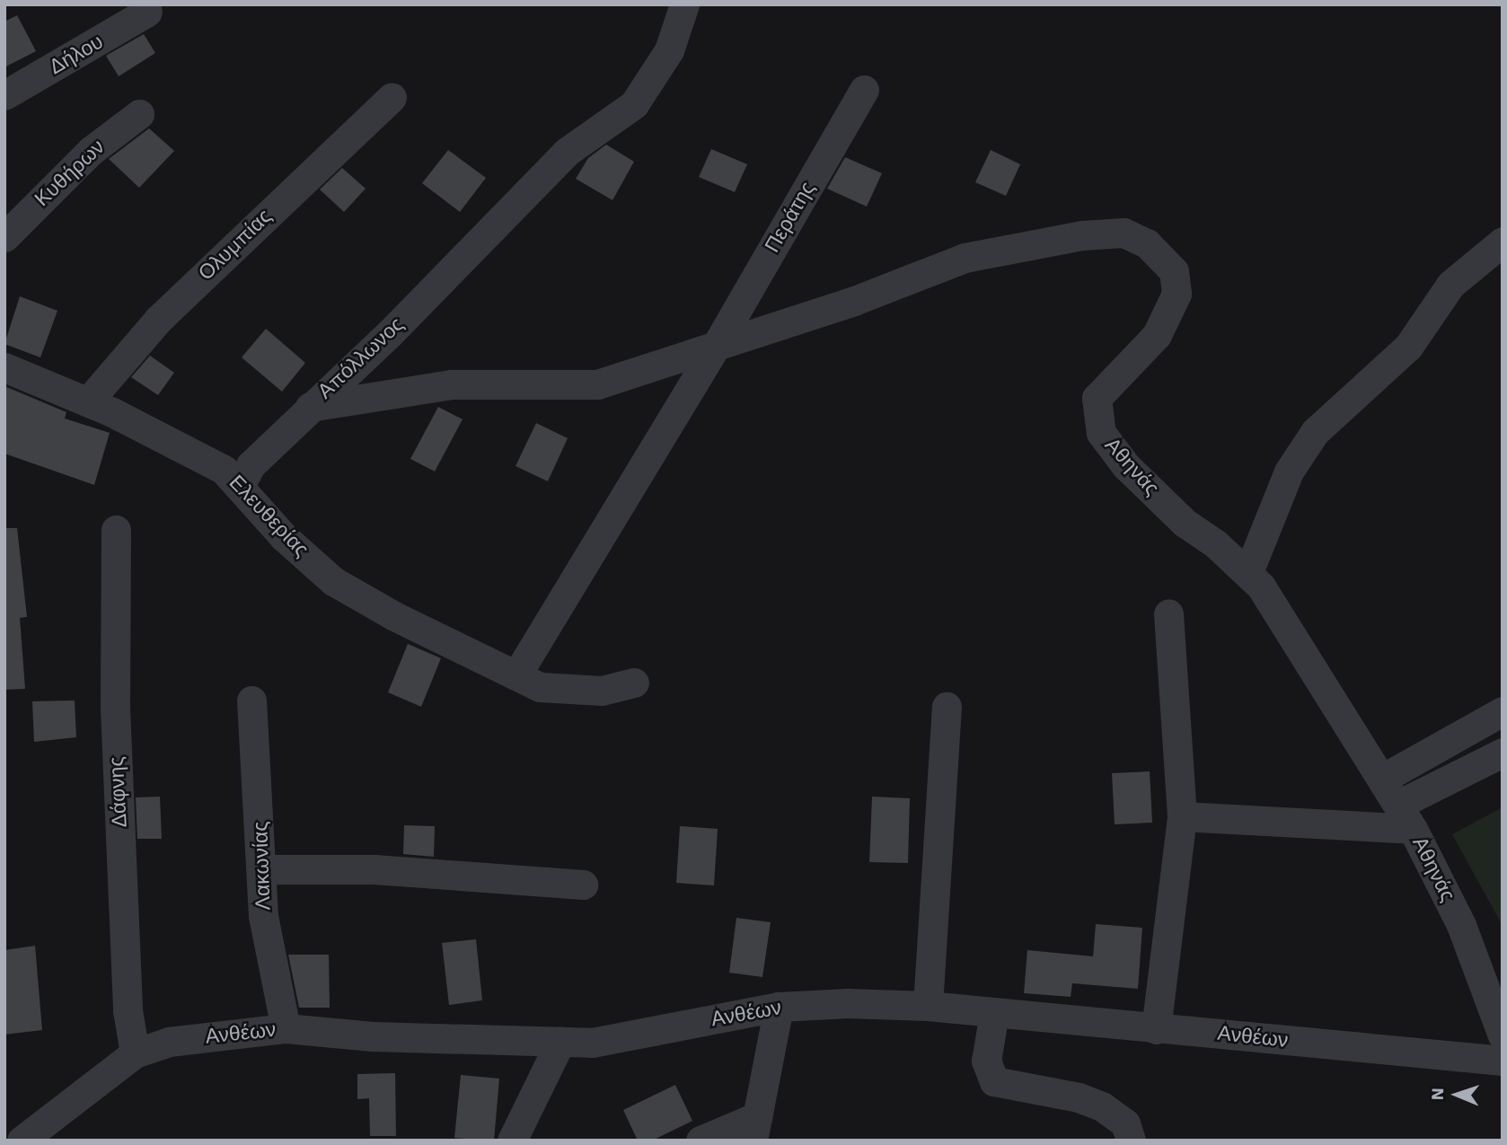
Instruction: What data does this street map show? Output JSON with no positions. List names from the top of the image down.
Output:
{
  "streets": {
    "street": [
      "Δήλου",
      "Κυθήρων",
      "Περάτης",
      "Ολυμπίας",
      "Απόλλωνος",
      "Αθηνάς",
      "Ελευθερίας",
      "Δάφνης",
      "Λακωνίας",
      "Ανθέων"
    ]
  },
  "crossings": [
    ["Περάτης", "Απόλλωνος"],
    ["Περάτης", "Αθηνάς"],
    ["Περάτης", "Ελευθερίας"],
    ["Ολυμπίας", "Ελευθερίας"],
    ["Απόλλωνος", "Αθηνάς"],
    ["Δάφνης", "Ανθέων"],
    ["Λακωνίας", "Ανθέων"]
  ],
  "north": "left"
}
